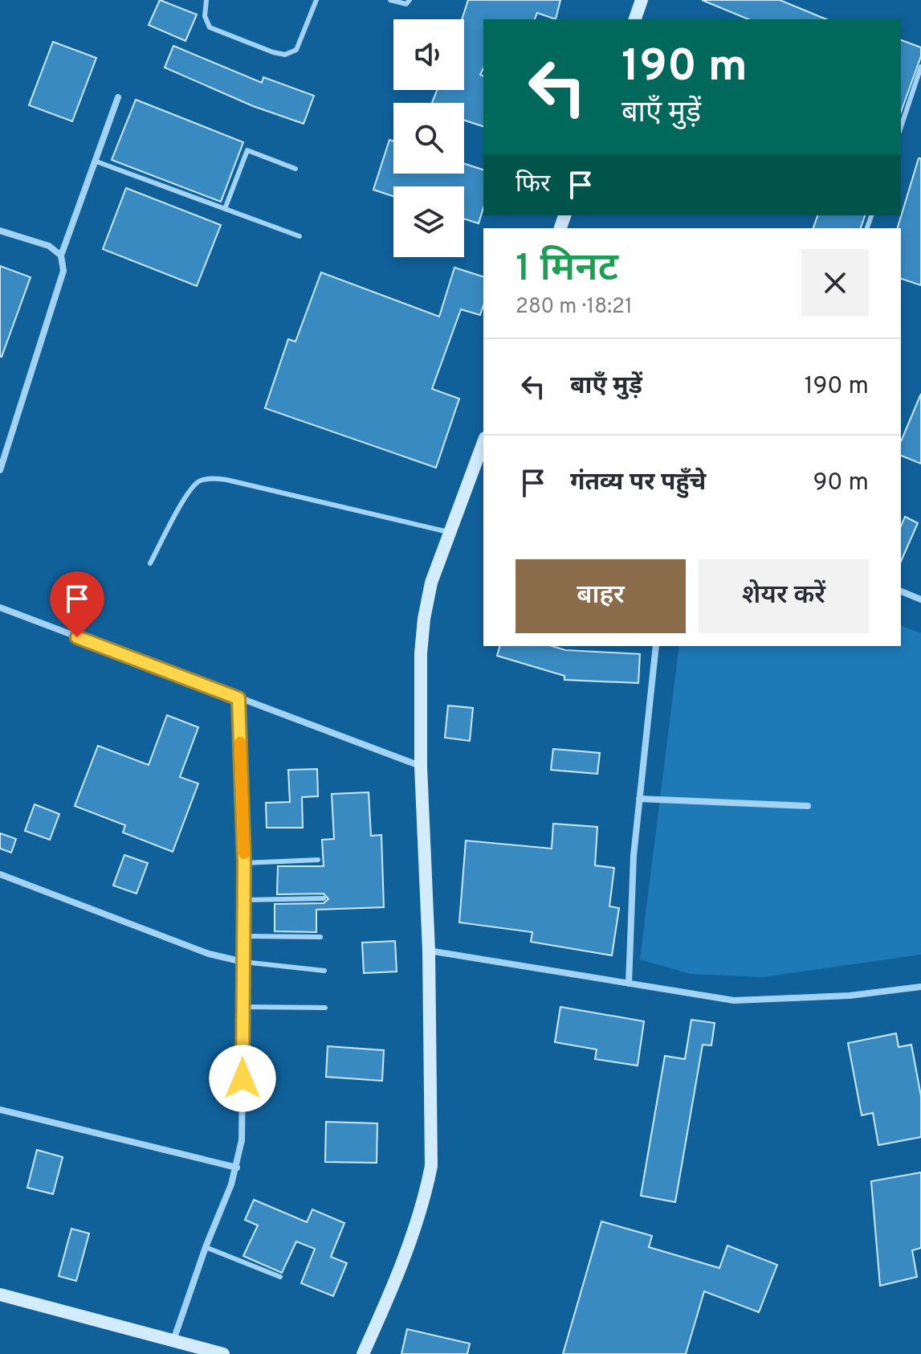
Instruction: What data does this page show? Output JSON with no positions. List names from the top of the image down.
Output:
{
  "page": {
    "turn": ["190 m", "बाएँ मुड़ें"],
    "then": "फिर",
    "heading": ["1 मिनट", "280 m · 18:21"],
    "list": [
      {
        "name": "बाएँ मुड़ें",
        "value": "190 m"
      },
      {
        "name": "गंतव्य पर पहुँचे",
        "value": "90 m"
      }
    ],
    "buttons": ["बाहर", "शेयर करें"]
  }
}
